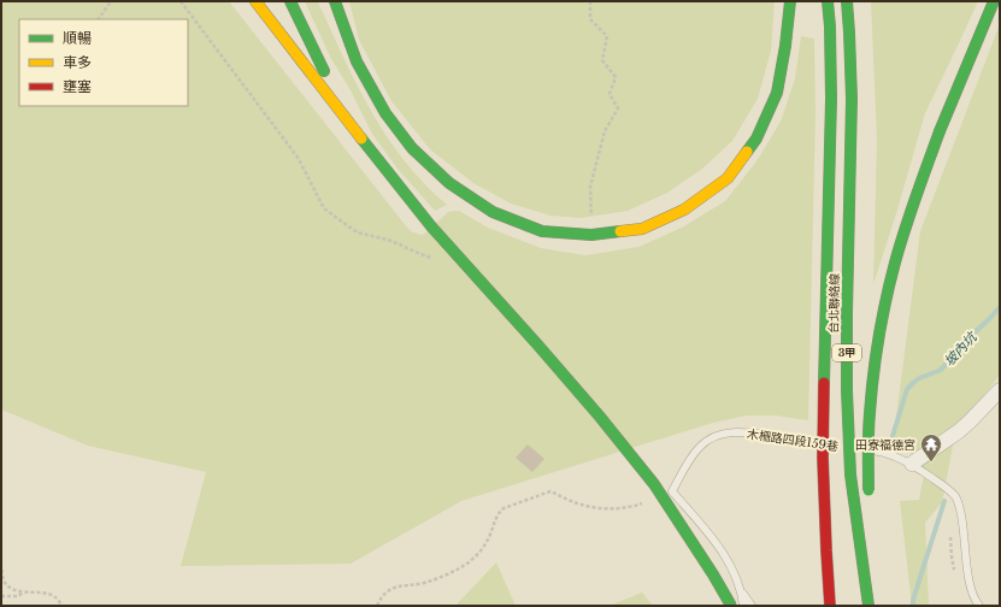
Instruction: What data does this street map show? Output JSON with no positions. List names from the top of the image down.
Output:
{
  "streets": {
    "highway": ["台北聯絡線", "3甲"],
    "lane": ["木柵路四段159巷"]
  },
  "water": ["坡內坑"],
  "places": {
    "temple": ["田寮福德宮"]
  },
  "legend": ["順暢", "車多", "壅塞"]
}
